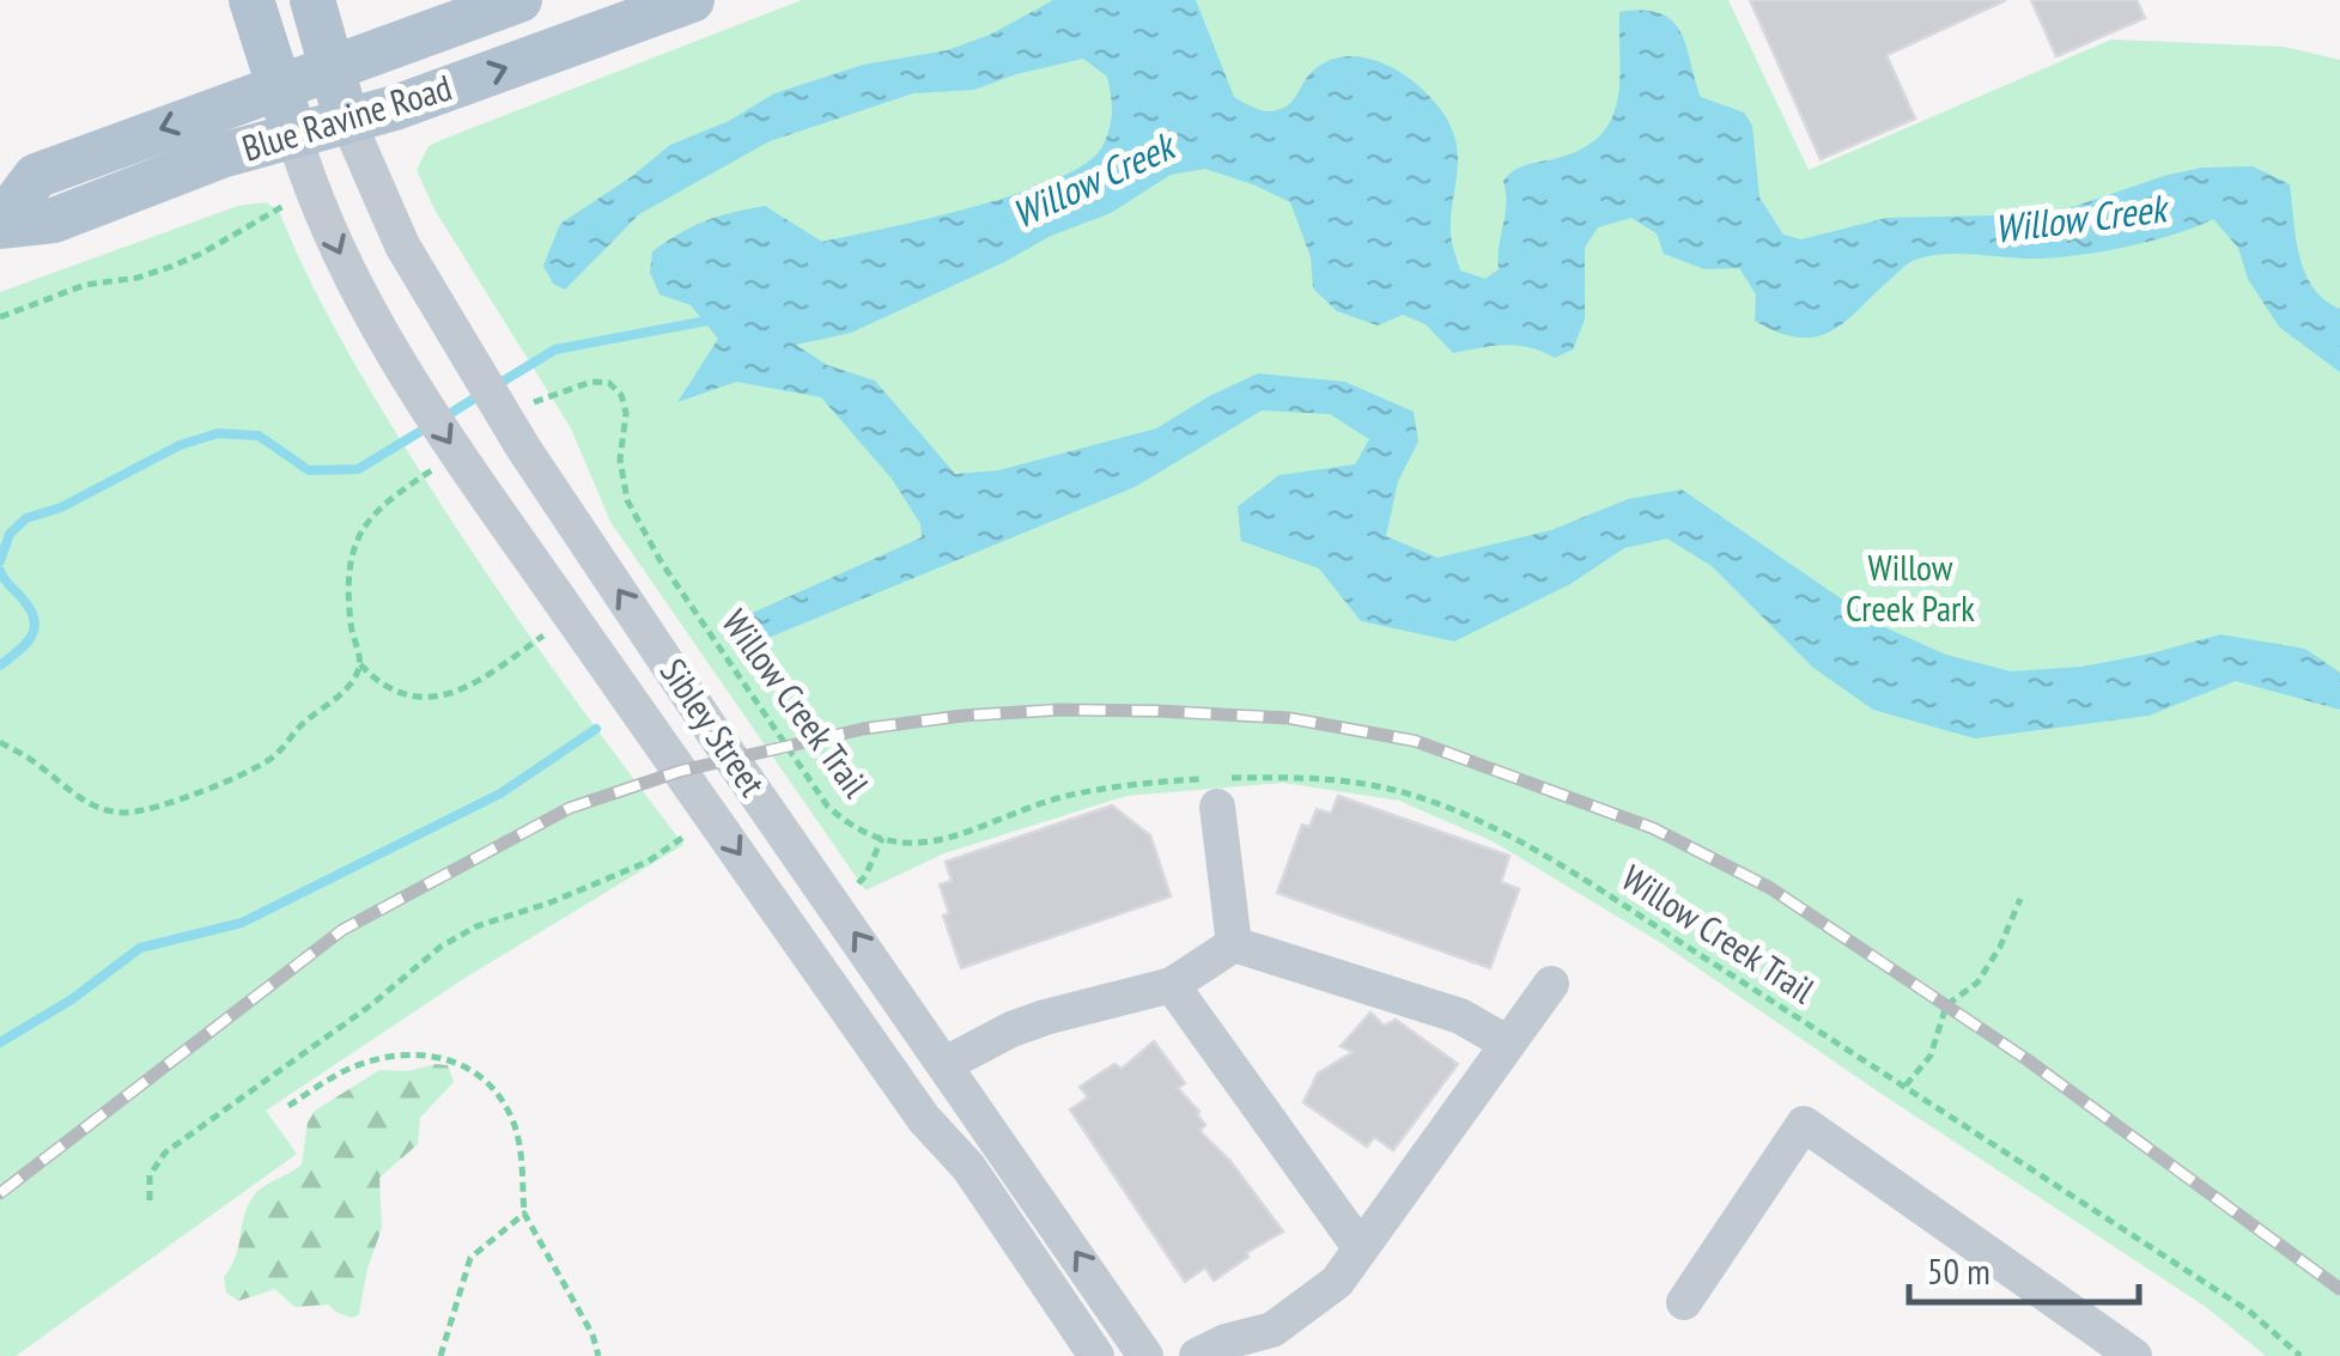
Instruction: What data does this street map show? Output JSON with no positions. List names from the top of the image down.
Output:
{
  "streets": {
    "main road": ["Blue Ravine Road", "Sibley Street"],
    "path": ["Willow Creek Trail"]
  },
  "crossings": [
    ["Blue Ravine Road", "Sibley Street"]
  ],
  "water": ["Willow Creek"],
  "parks": ["Willow Creek Park"],
  "scale_bar": "50 m"
}
